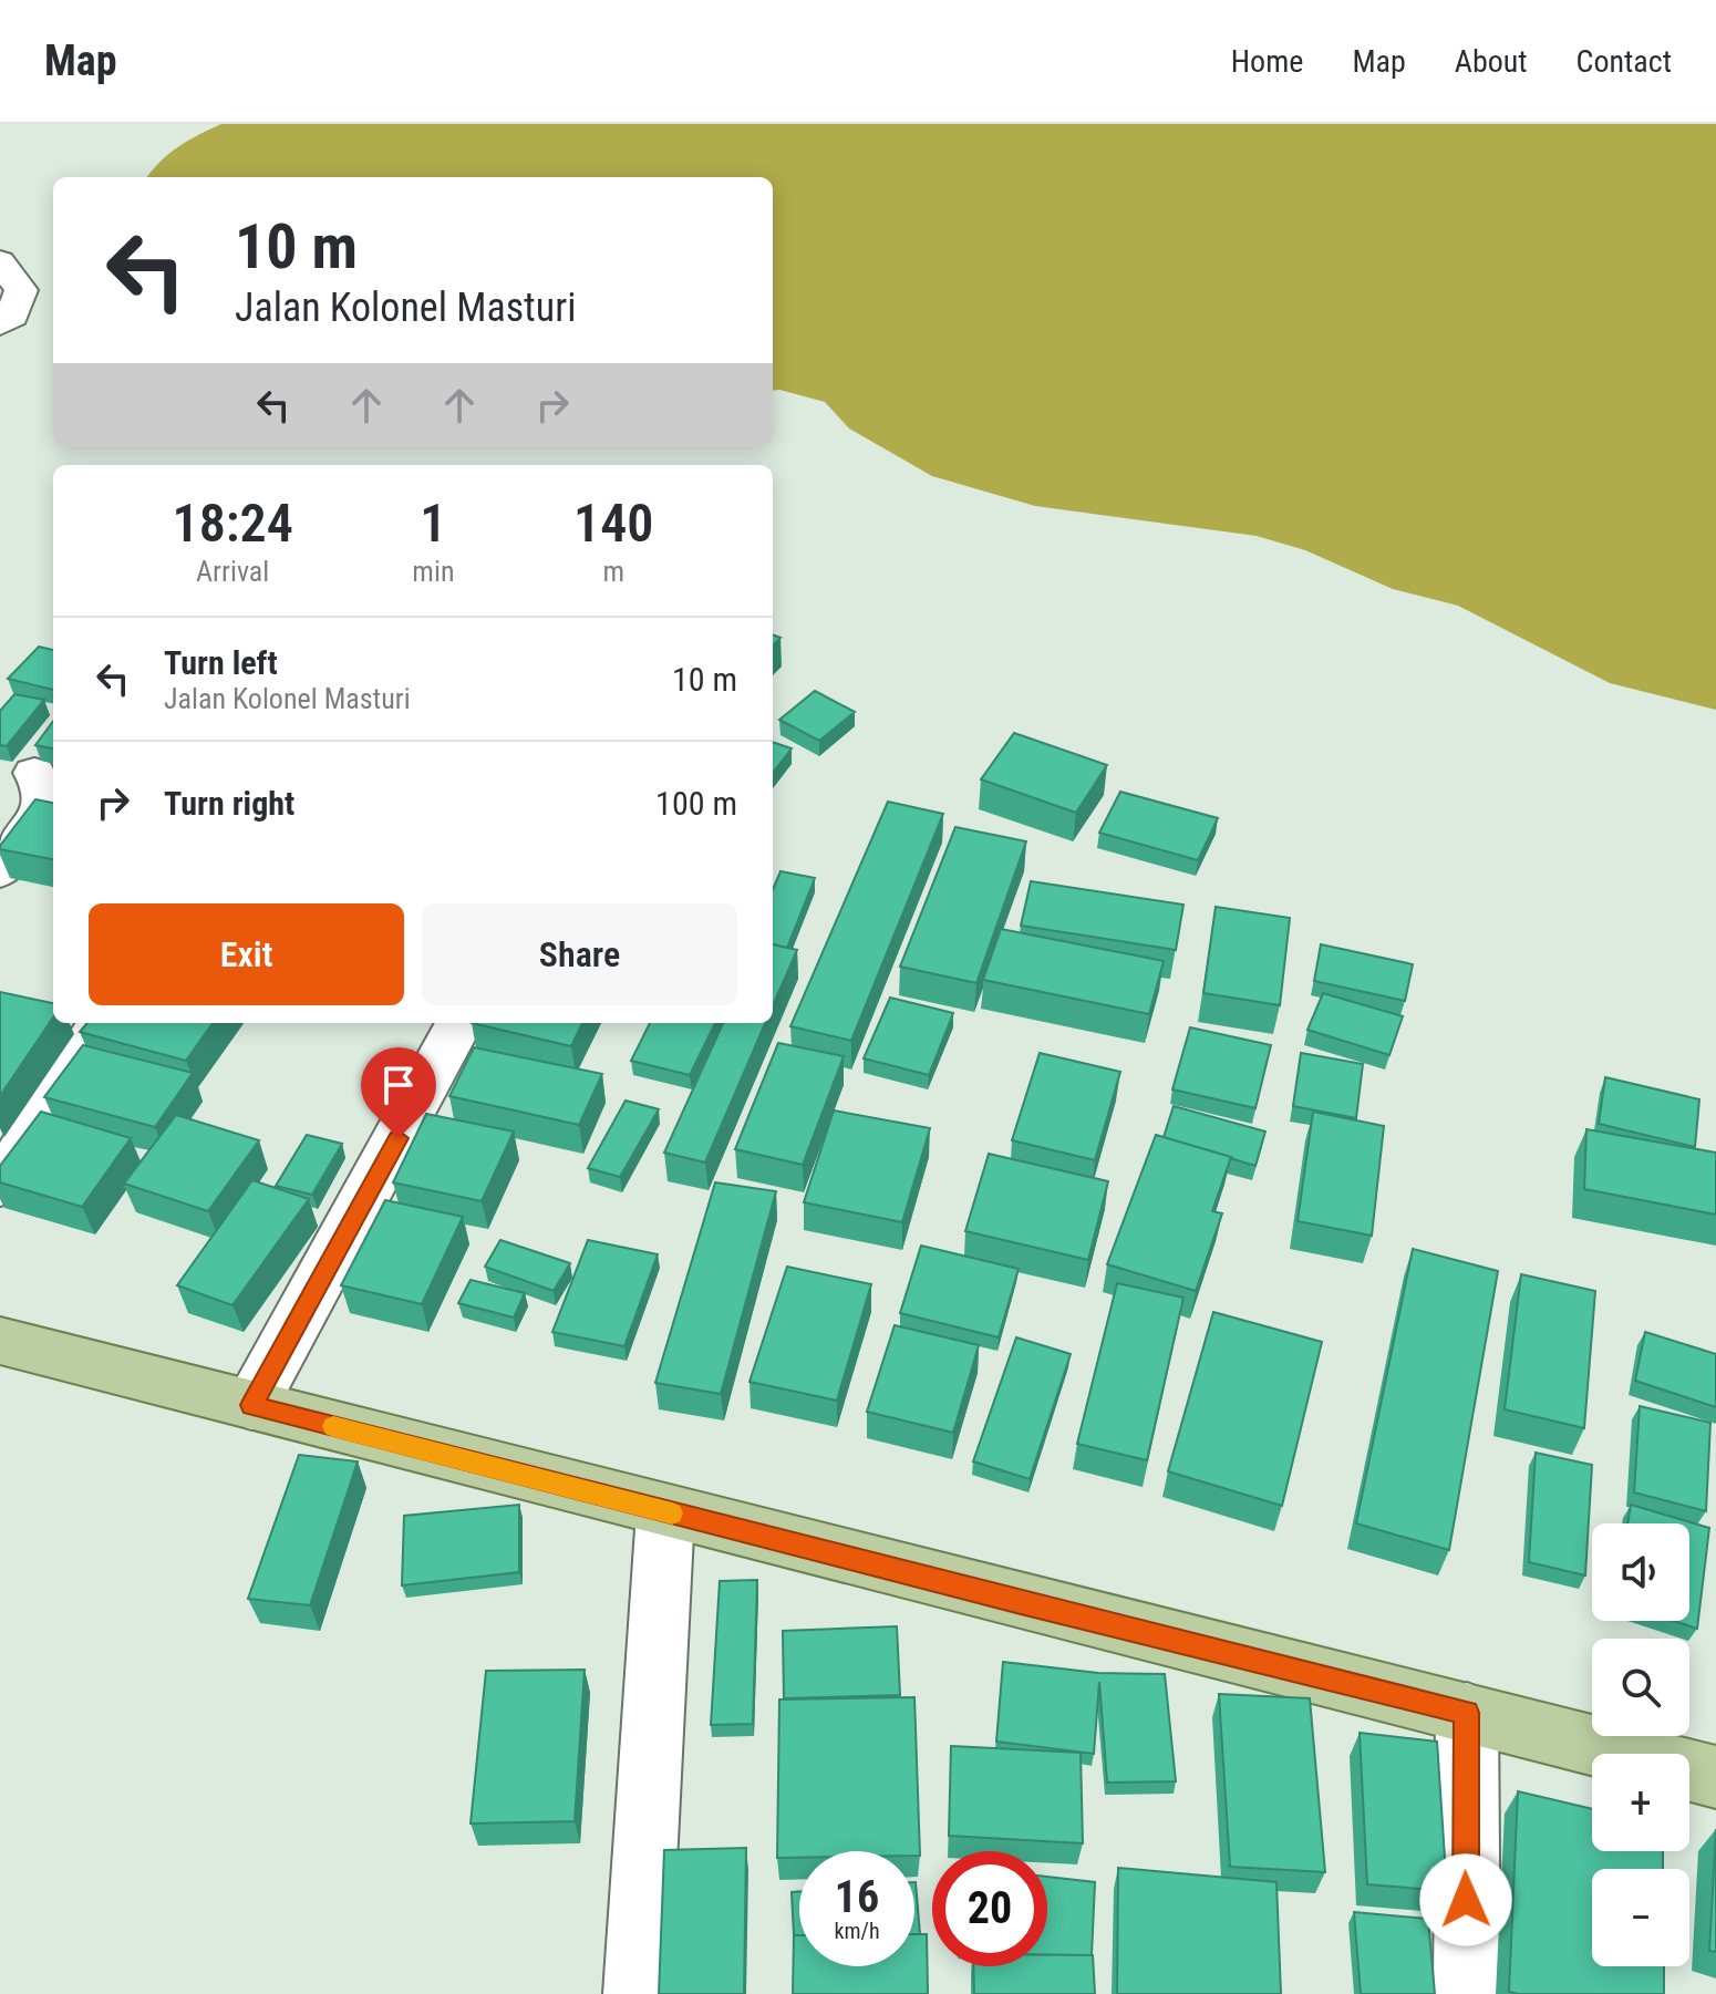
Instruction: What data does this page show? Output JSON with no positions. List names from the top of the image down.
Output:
{
  "page": {
    "header": "Map",
    "nav": [
      "Home",
      "Map",
      "About",
      "Contact"
    ],
    "turn": ["10 m", "Jalan Kolonel Masturi"],
    "eta": [
      "18:24",
      "Arrival",
      "1",
      "min",
      "140",
      "m"
    ],
    "list": [
      {
        "name": "Turn left",
        "note": "Jalan Kolonel Masturi",
        "value": "10 m"
      },
      {
        "name": "Turn right",
        "value": "100 m"
      }
    ],
    "buttons": ["Exit", "Share"],
    "map_buttons": ["+", "−"],
    "speed": "16 km/h",
    "limit": "20"
  }
}
